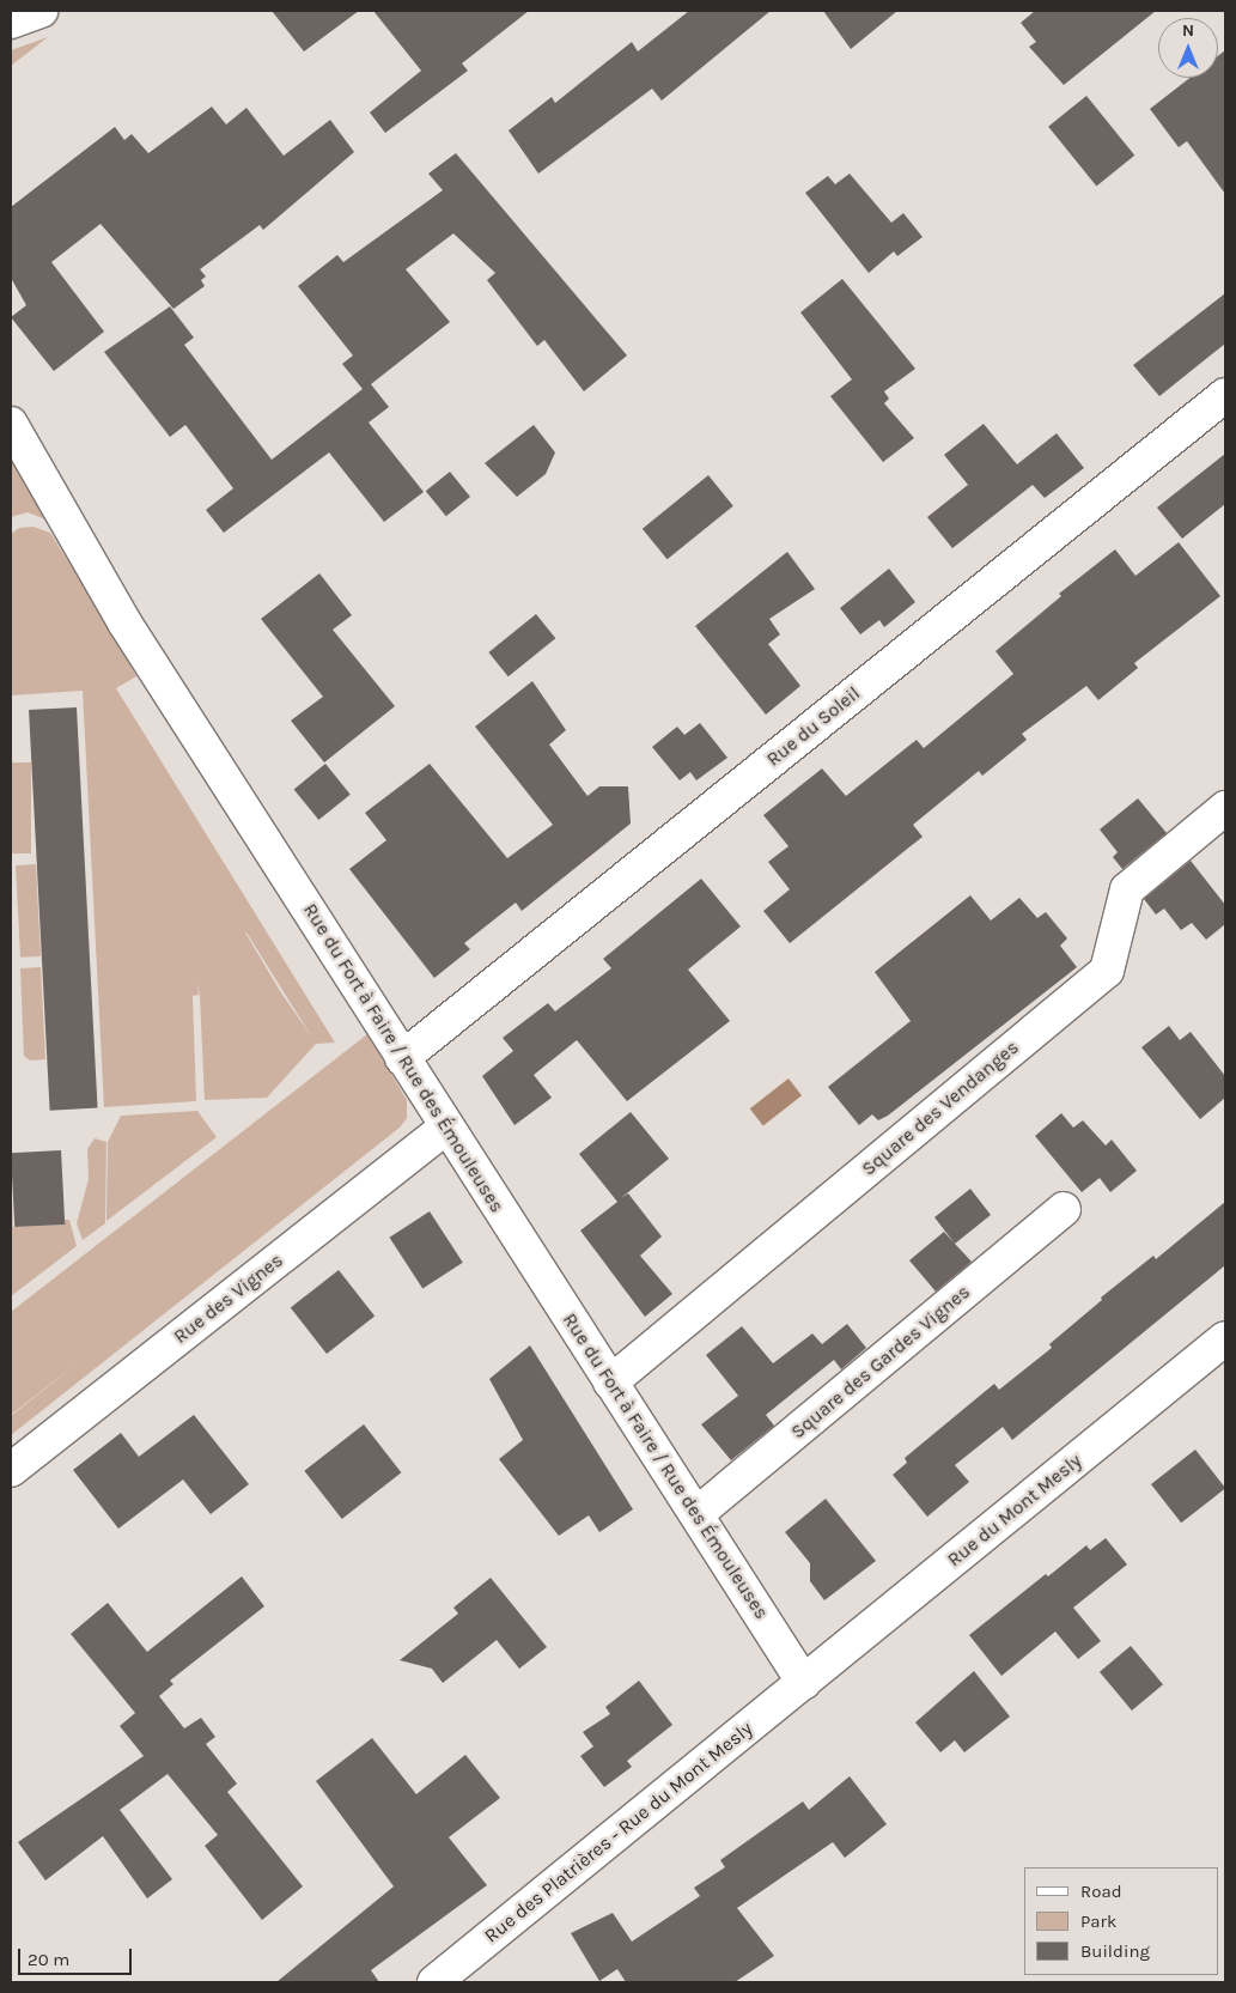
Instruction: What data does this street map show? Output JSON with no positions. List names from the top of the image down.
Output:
{
  "streets": {
    "street": [
      "Rue du Soleil",
      "Rue du Fort à Faire / Rue des Émouleuses",
      "Square des Vendanges",
      "Rue des Vignes",
      "Square des Gardes Vignes",
      "Rue du Mont Mesly",
      "Rue des Platrières - Rue du Mont Mesly"
    ]
  },
  "crossings": [
    ["Rue du Soleil", "Rue du Fort à Faire / Rue des Émouleuses"],
    ["Rue du Fort à Faire / Rue des Émouleuses", "Square des Vendanges"],
    ["Rue du Fort à Faire / Rue des Émouleuses", "Rue des Vignes"],
    ["Rue du Fort à Faire / Rue des Émouleuses", "Square des Gardes Vignes"],
    ["Rue du Fort à Faire / Rue des Émouleuses", "Rue du Mont Mesly"],
    ["Rue du Fort à Faire / Rue des Émouleuses", "Rue des Platrières - Rue du Mont Mesly"],
    ["Rue du Mont Mesly", "Rue des Platrières - Rue du Mont Mesly"]
  ],
  "legend": ["Road", "Park", "Building"],
  "scale_bar": "20 m",
  "north": "top"
}
